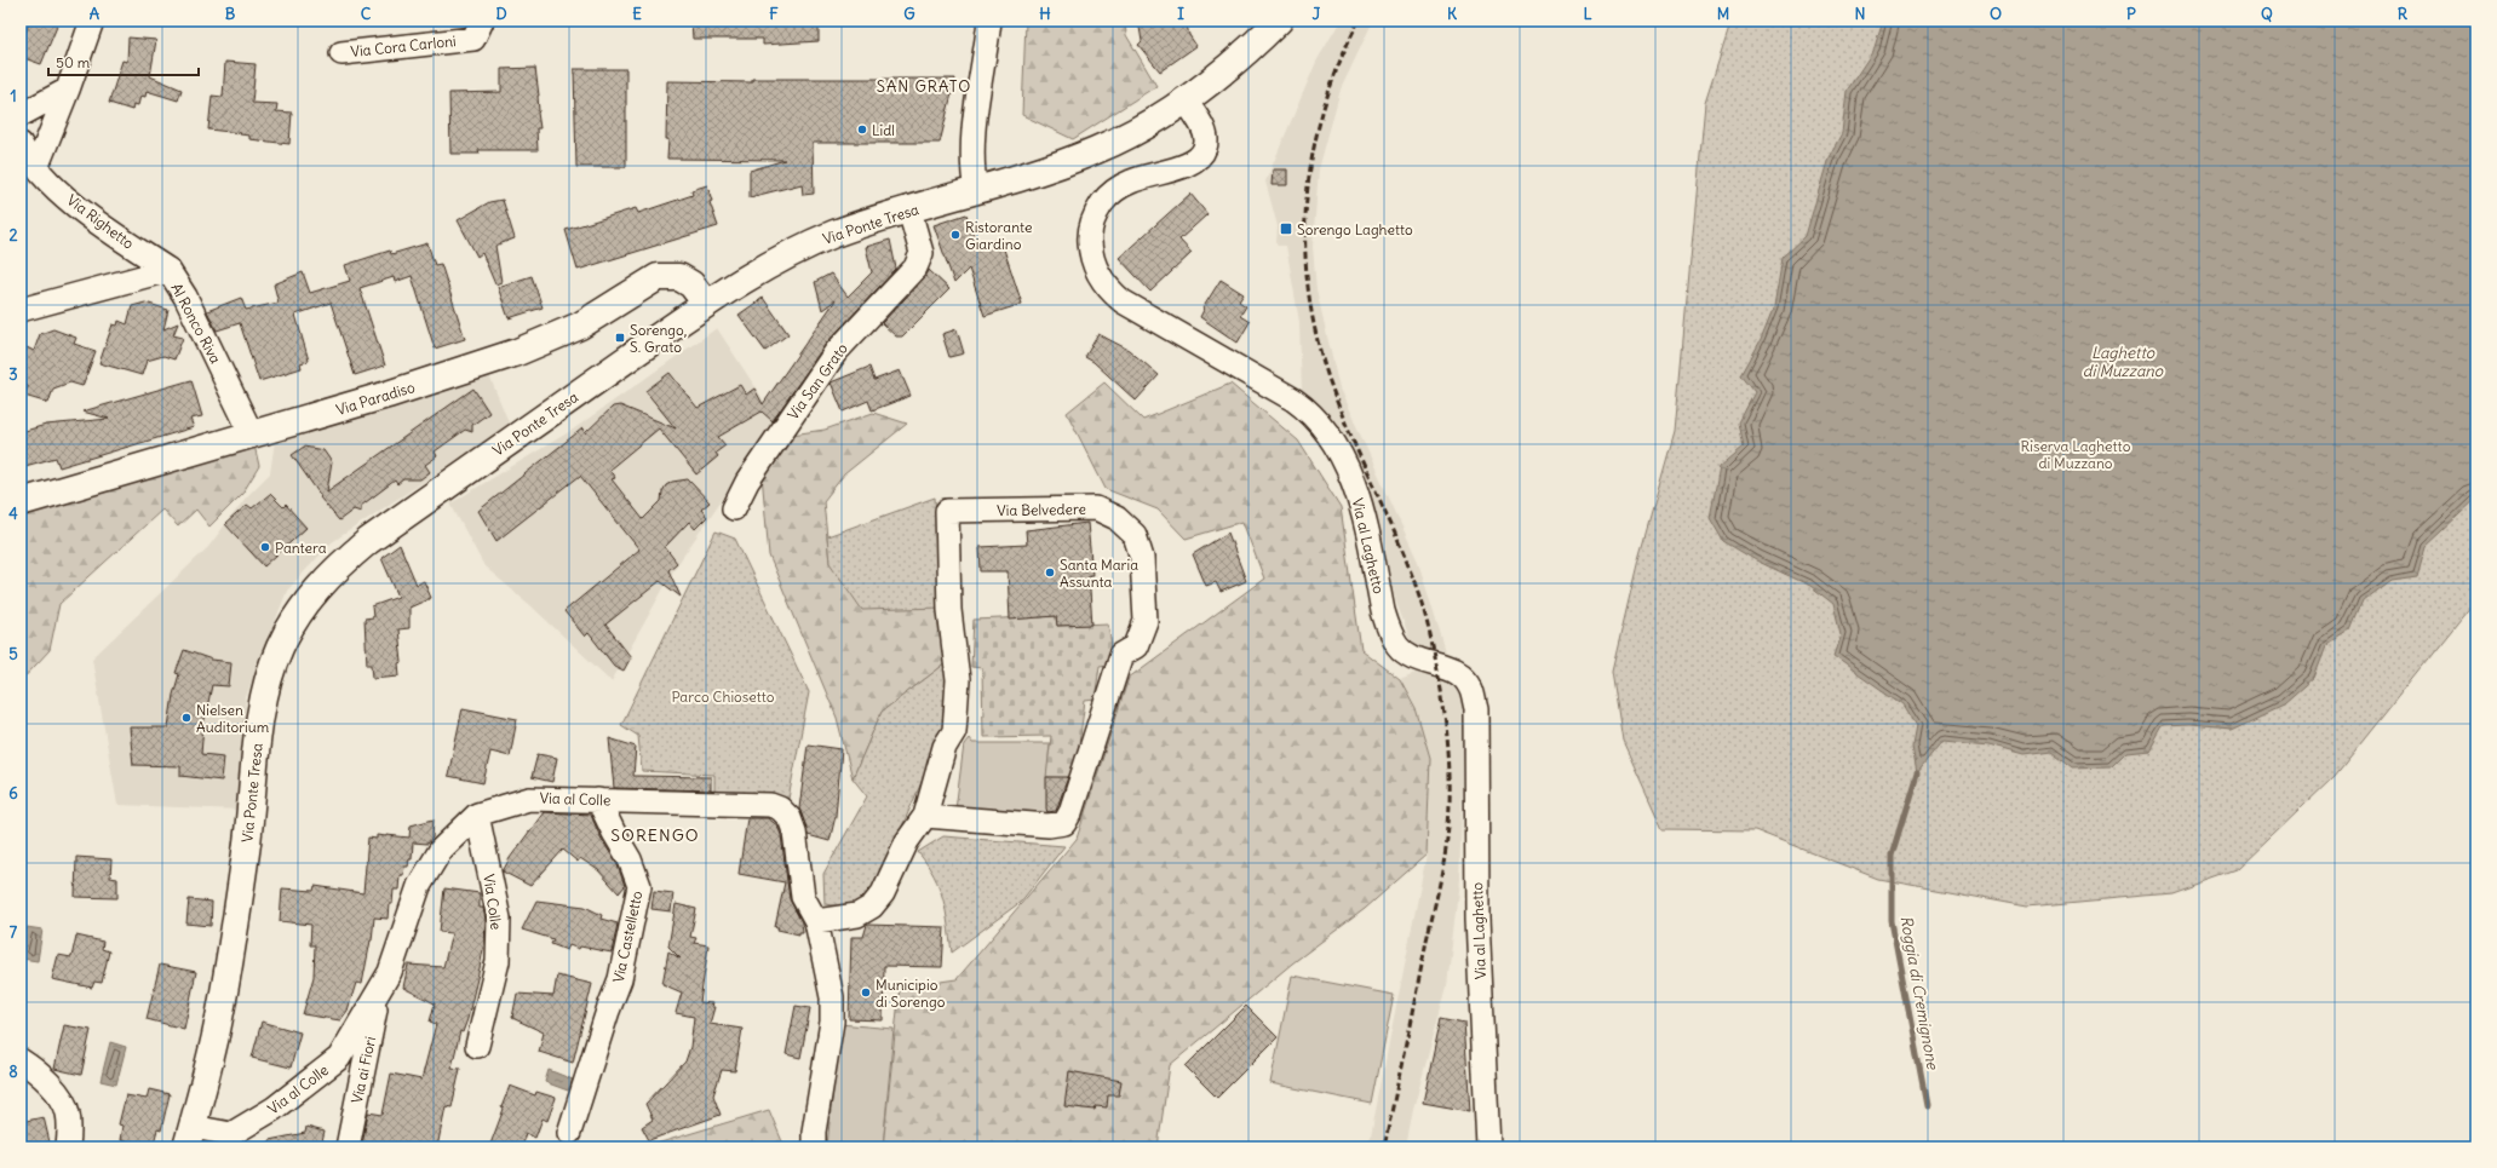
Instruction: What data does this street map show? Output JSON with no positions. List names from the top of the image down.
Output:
{
  "streets": {
    "main road": ["Via Ponte Tresa", "Via Paradiso"],
    "street": [
      "Via Cora Carloni",
      "Via Righetto",
      "Al Ronco Riva",
      "Via San Grato",
      "Via Belvedere",
      "Via al Laghetto",
      "Via al Colle",
      "Via Colle",
      "Via Castelletto",
      "Via ai Fiori"
    ]
  },
  "crossings": [
    ["Via Righetto", "Al Ronco Riva"],
    ["Via Ponte Tresa", "Via San Grato"],
    ["Via Ponte Tresa", "Via Paradiso"],
    ["Via Ponte Tresa", "Via al Laghetto"],
    ["Via Ponte Tresa", "Via al Colle"],
    ["Al Ronco Riva", "Via Paradiso"],
    ["Via Belvedere", "Via al Colle"],
    ["Via al Colle", "Via Colle"],
    ["Via al Colle", "Via Castelletto"],
    ["Via al Colle", "Via ai Fiori"]
  ],
  "districts": ["SAN GRATO", "SORENGO"],
  "water": ["Laghetto di Muzzano", "Roggia di Cremignone"],
  "parks": ["Riserva Laghetto di Muzzano", "Parco Chiosetto"],
  "places": {
    "other": [
      "Lidl",
      "Ristorante Giardino",
      "Pantera",
      "Santa Maria Assunta",
      "Nielsen Auditorium",
      "Municipio di Sorengo"
    ],
    "transit": ["Sorengo Laghetto", "Sorengo, S. Grato"]
  },
  "scale_bar": "50 m",
  "grid": {
    "columns": [
      "A",
      "B",
      "C",
      "D",
      "E",
      "F",
      "G",
      "H",
      "I",
      "J",
      "K",
      "L",
      "M",
      "N",
      "O",
      "P",
      "Q",
      "R"
    ],
    "rows": [
      "1",
      "2",
      "3",
      "4",
      "5",
      "6",
      "7",
      "8"
    ]
  }
}
